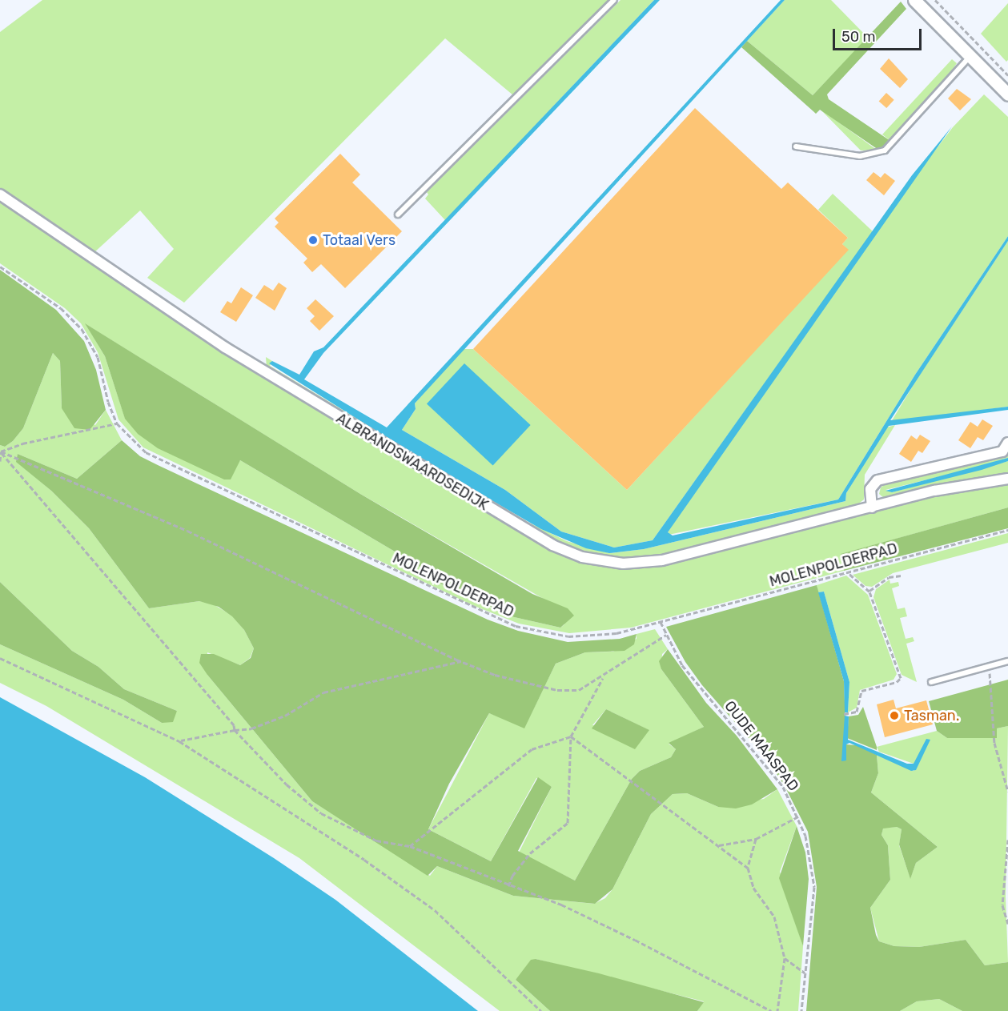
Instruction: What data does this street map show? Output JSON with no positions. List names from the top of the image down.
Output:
{
  "streets": {
    "street": ["ALBRANDSWAARDSEDIJK"],
    "path": ["MOLENPOLDERPAD", "OUDE MAASPAD"]
  },
  "crossings": [
    ["MOLENPOLDERPAD", "OUDE MAASPAD"]
  ],
  "places": ["Totaal Vers", "Tasman."],
  "scale_bar": "50 m"
}
